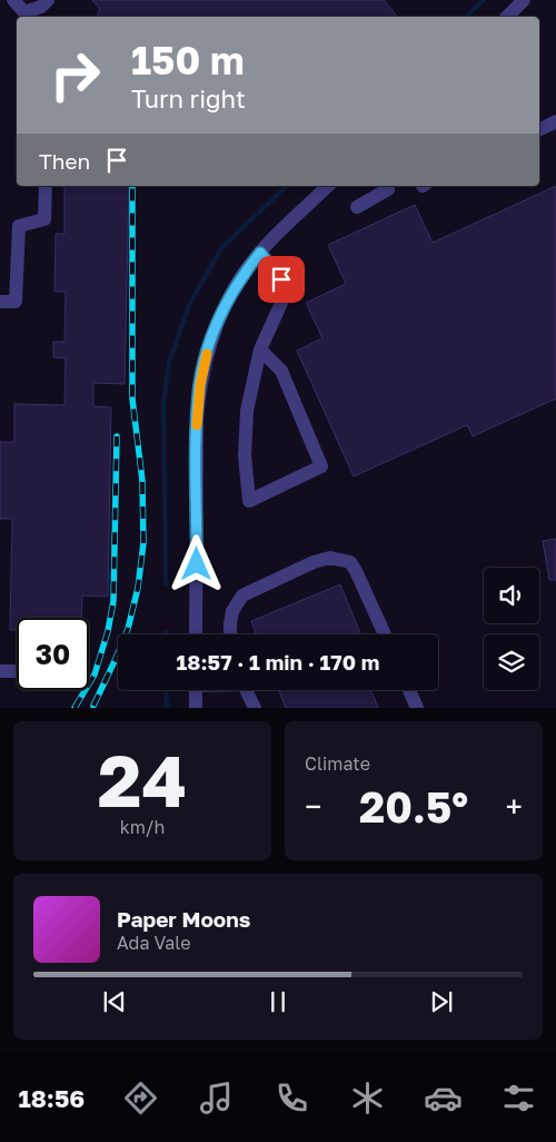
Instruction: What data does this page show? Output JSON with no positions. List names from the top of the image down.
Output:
{
  "page": {
    "turn": ["150 m", "Turn right"],
    "then": "Then",
    "limit": "30",
    "trip": "18:57 · 1 min · 170 m",
    "tile": [
      ["24", "km/h"],
      "Climate"
    ],
    "heat": ["−", "20.5°", "+"],
    "song": ["Paper Moons", "Ada Vale"],
    "tabs": "18:56"
  }
}
